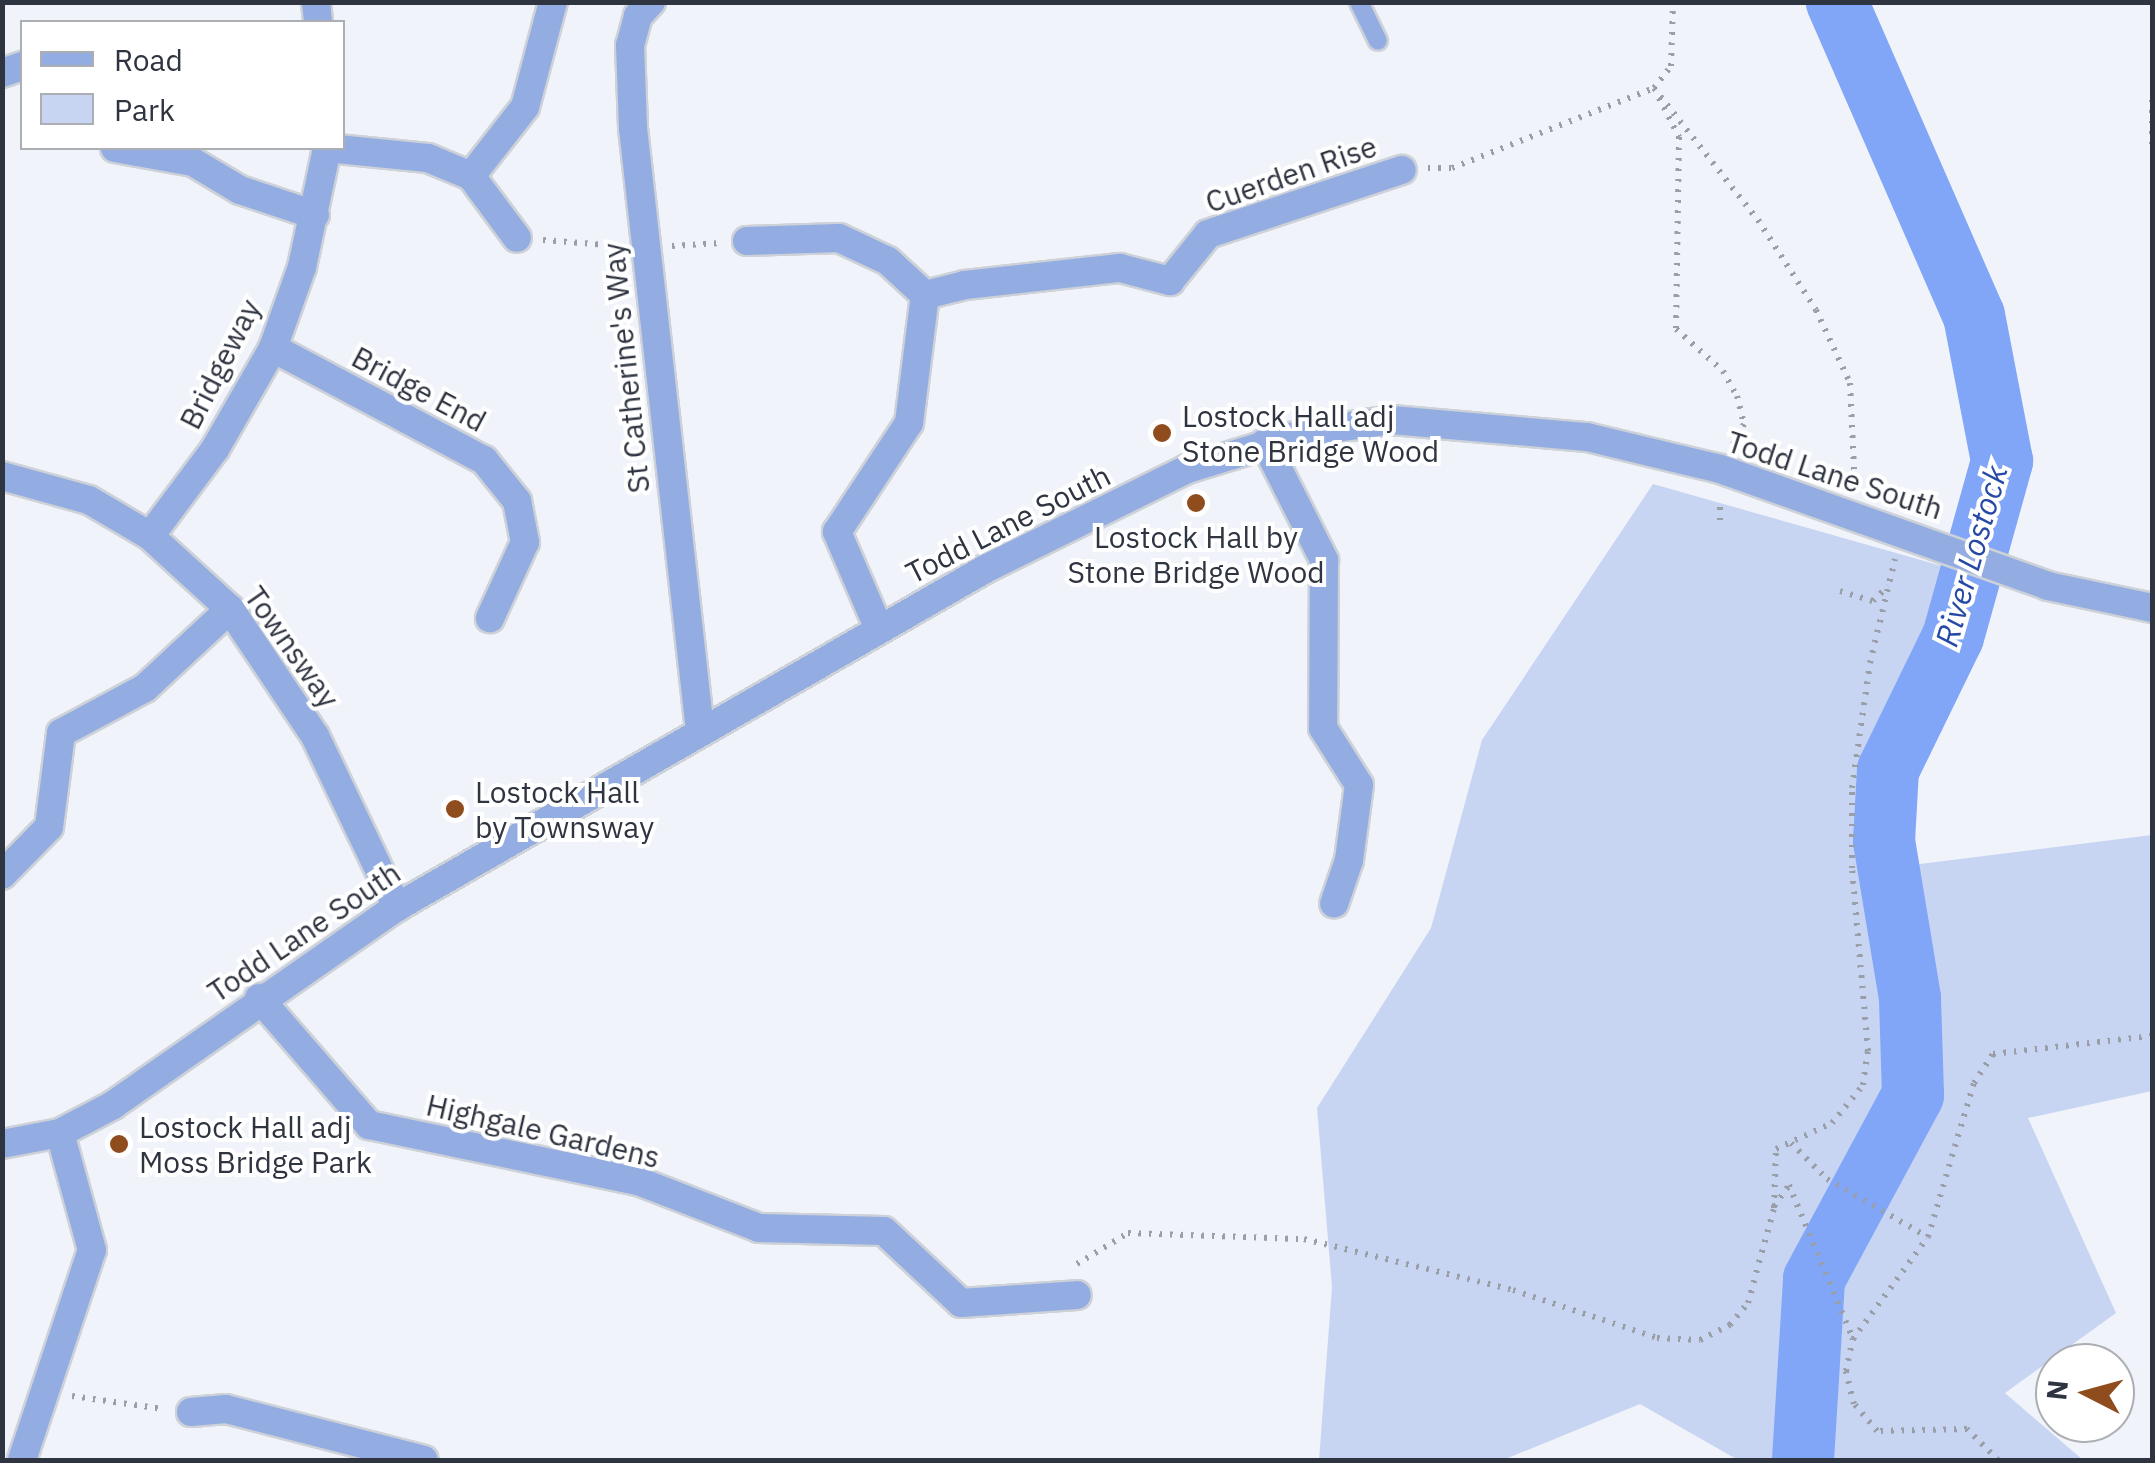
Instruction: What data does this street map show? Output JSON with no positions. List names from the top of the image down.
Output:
{
  "streets": {
    "street": [
      "Cuerden Rise",
      "Bridgeway",
      "St Catherine's Way",
      "Bridge End",
      "Todd Lane South",
      "Townsway",
      "Highgale Gardens"
    ]
  },
  "crossings": [
    ["Bridgeway", "Bridge End"],
    ["Bridgeway", "Townsway"],
    ["St Catherine's Way", "Todd Lane South"],
    ["Todd Lane South", "Townsway"],
    ["Todd Lane South", "Highgale Gardens"]
  ],
  "water": ["River Lostock"],
  "places": [
    "Lostock Hall adj Stone Bridge Wood",
    "Lostock Hall by Stone Bridge Wood",
    "Lostock Hall by Townsway",
    "Lostock Hall adj Moss Bridge Park"
  ],
  "legend": ["Road", "Park"],
  "north": "left"
}
